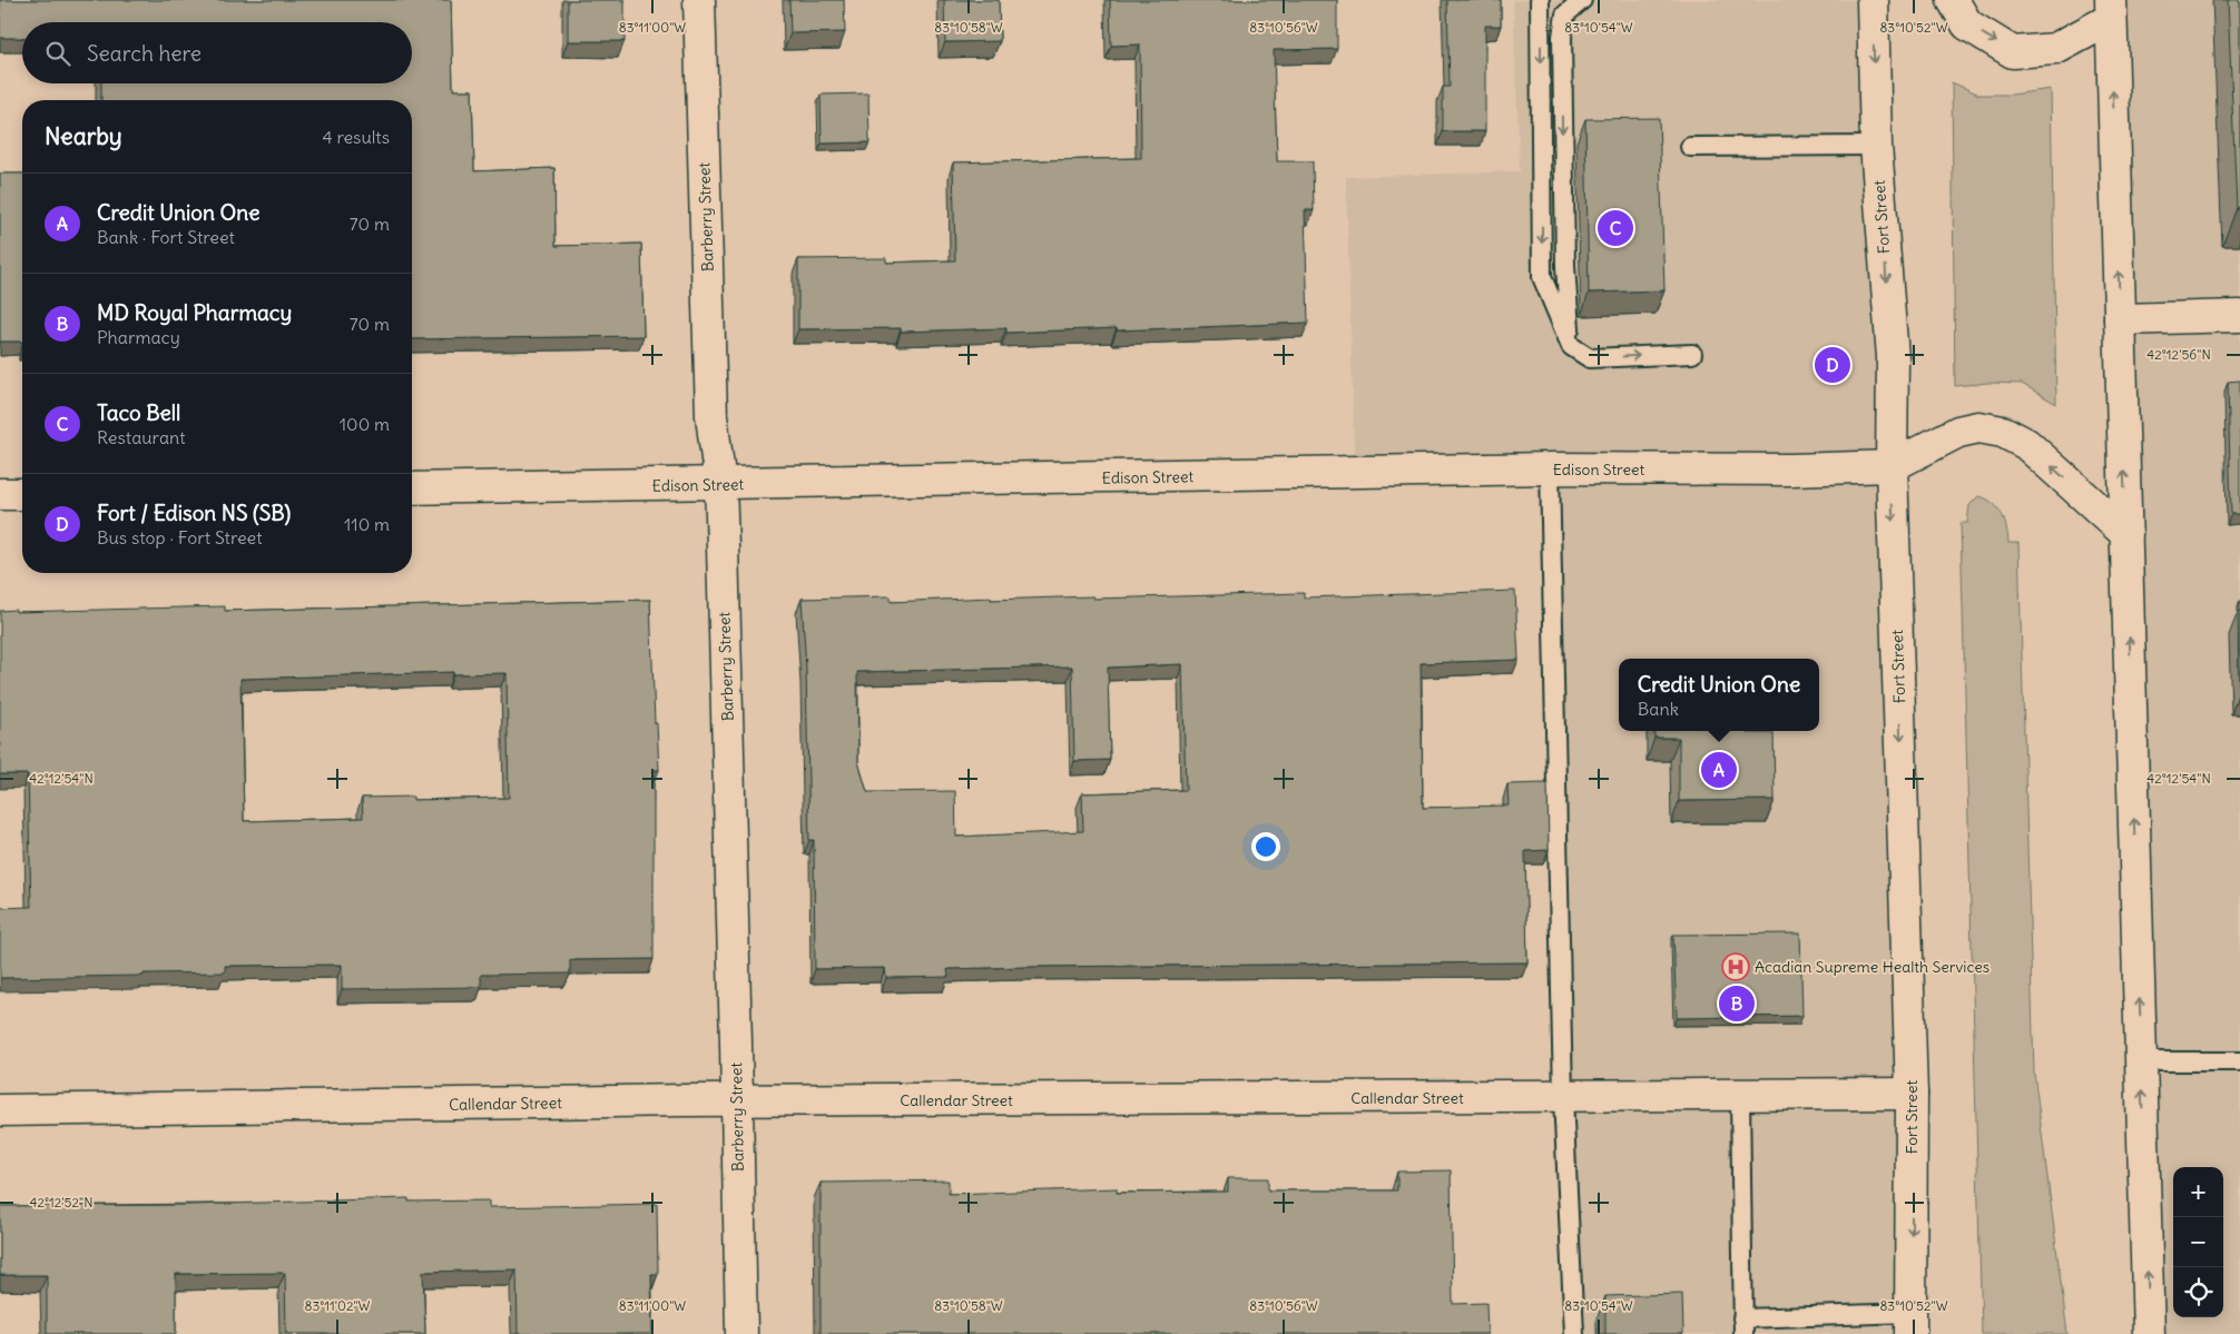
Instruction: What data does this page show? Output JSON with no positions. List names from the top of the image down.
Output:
{
  "streets": {
    "street": [
      "Barberry Street",
      "Fort Street",
      "Edison Street",
      "Callendar Street"
    ]
  },
  "crossings": [
    ["Barberry Street", "Edison Street"],
    ["Barberry Street", "Callendar Street"],
    ["Fort Street", "Edison Street"],
    ["Fort Street", "Callendar Street"]
  ],
  "places": {
    "hospital": ["Acadian Supreme Health Services"]
  },
  "page": {
    "search": "Search here",
    "heading": ["Nearby", "4 results"],
    "list": [
      {
        "mark": "A",
        "name": "Credit Union One",
        "note": "Bank · Fort Street",
        "value": "70 m"
      },
      {
        "mark": "B",
        "name": "MD Royal Pharmacy",
        "note": "Pharmacy",
        "value": "70 m"
      },
      {
        "mark": "C",
        "name": "Taco Bell",
        "note": "Restaurant",
        "value": "100 m"
      },
      {
        "mark": "D",
        "name": "Fort / Edison NS (SB)",
        "note": "Bus stop · Fort Street",
        "value": "110 m"
      }
    ],
    "pins": [
      "C",
      "D",
      "A",
      "B"
    ],
    "popup": ["Credit Union One", "Bank"],
    "map_buttons": ["+", "−"]
  },
  "coordinates": [
    "83°11'00\"W",
    "83°10'58\"W",
    "83°10'56\"W",
    "83°10'54\"W",
    "83°10'52\"W",
    "42°12'56\"N",
    "42°12'54\"N",
    "42°12'52\"N",
    "83°11'02\"W"
  ]
}
